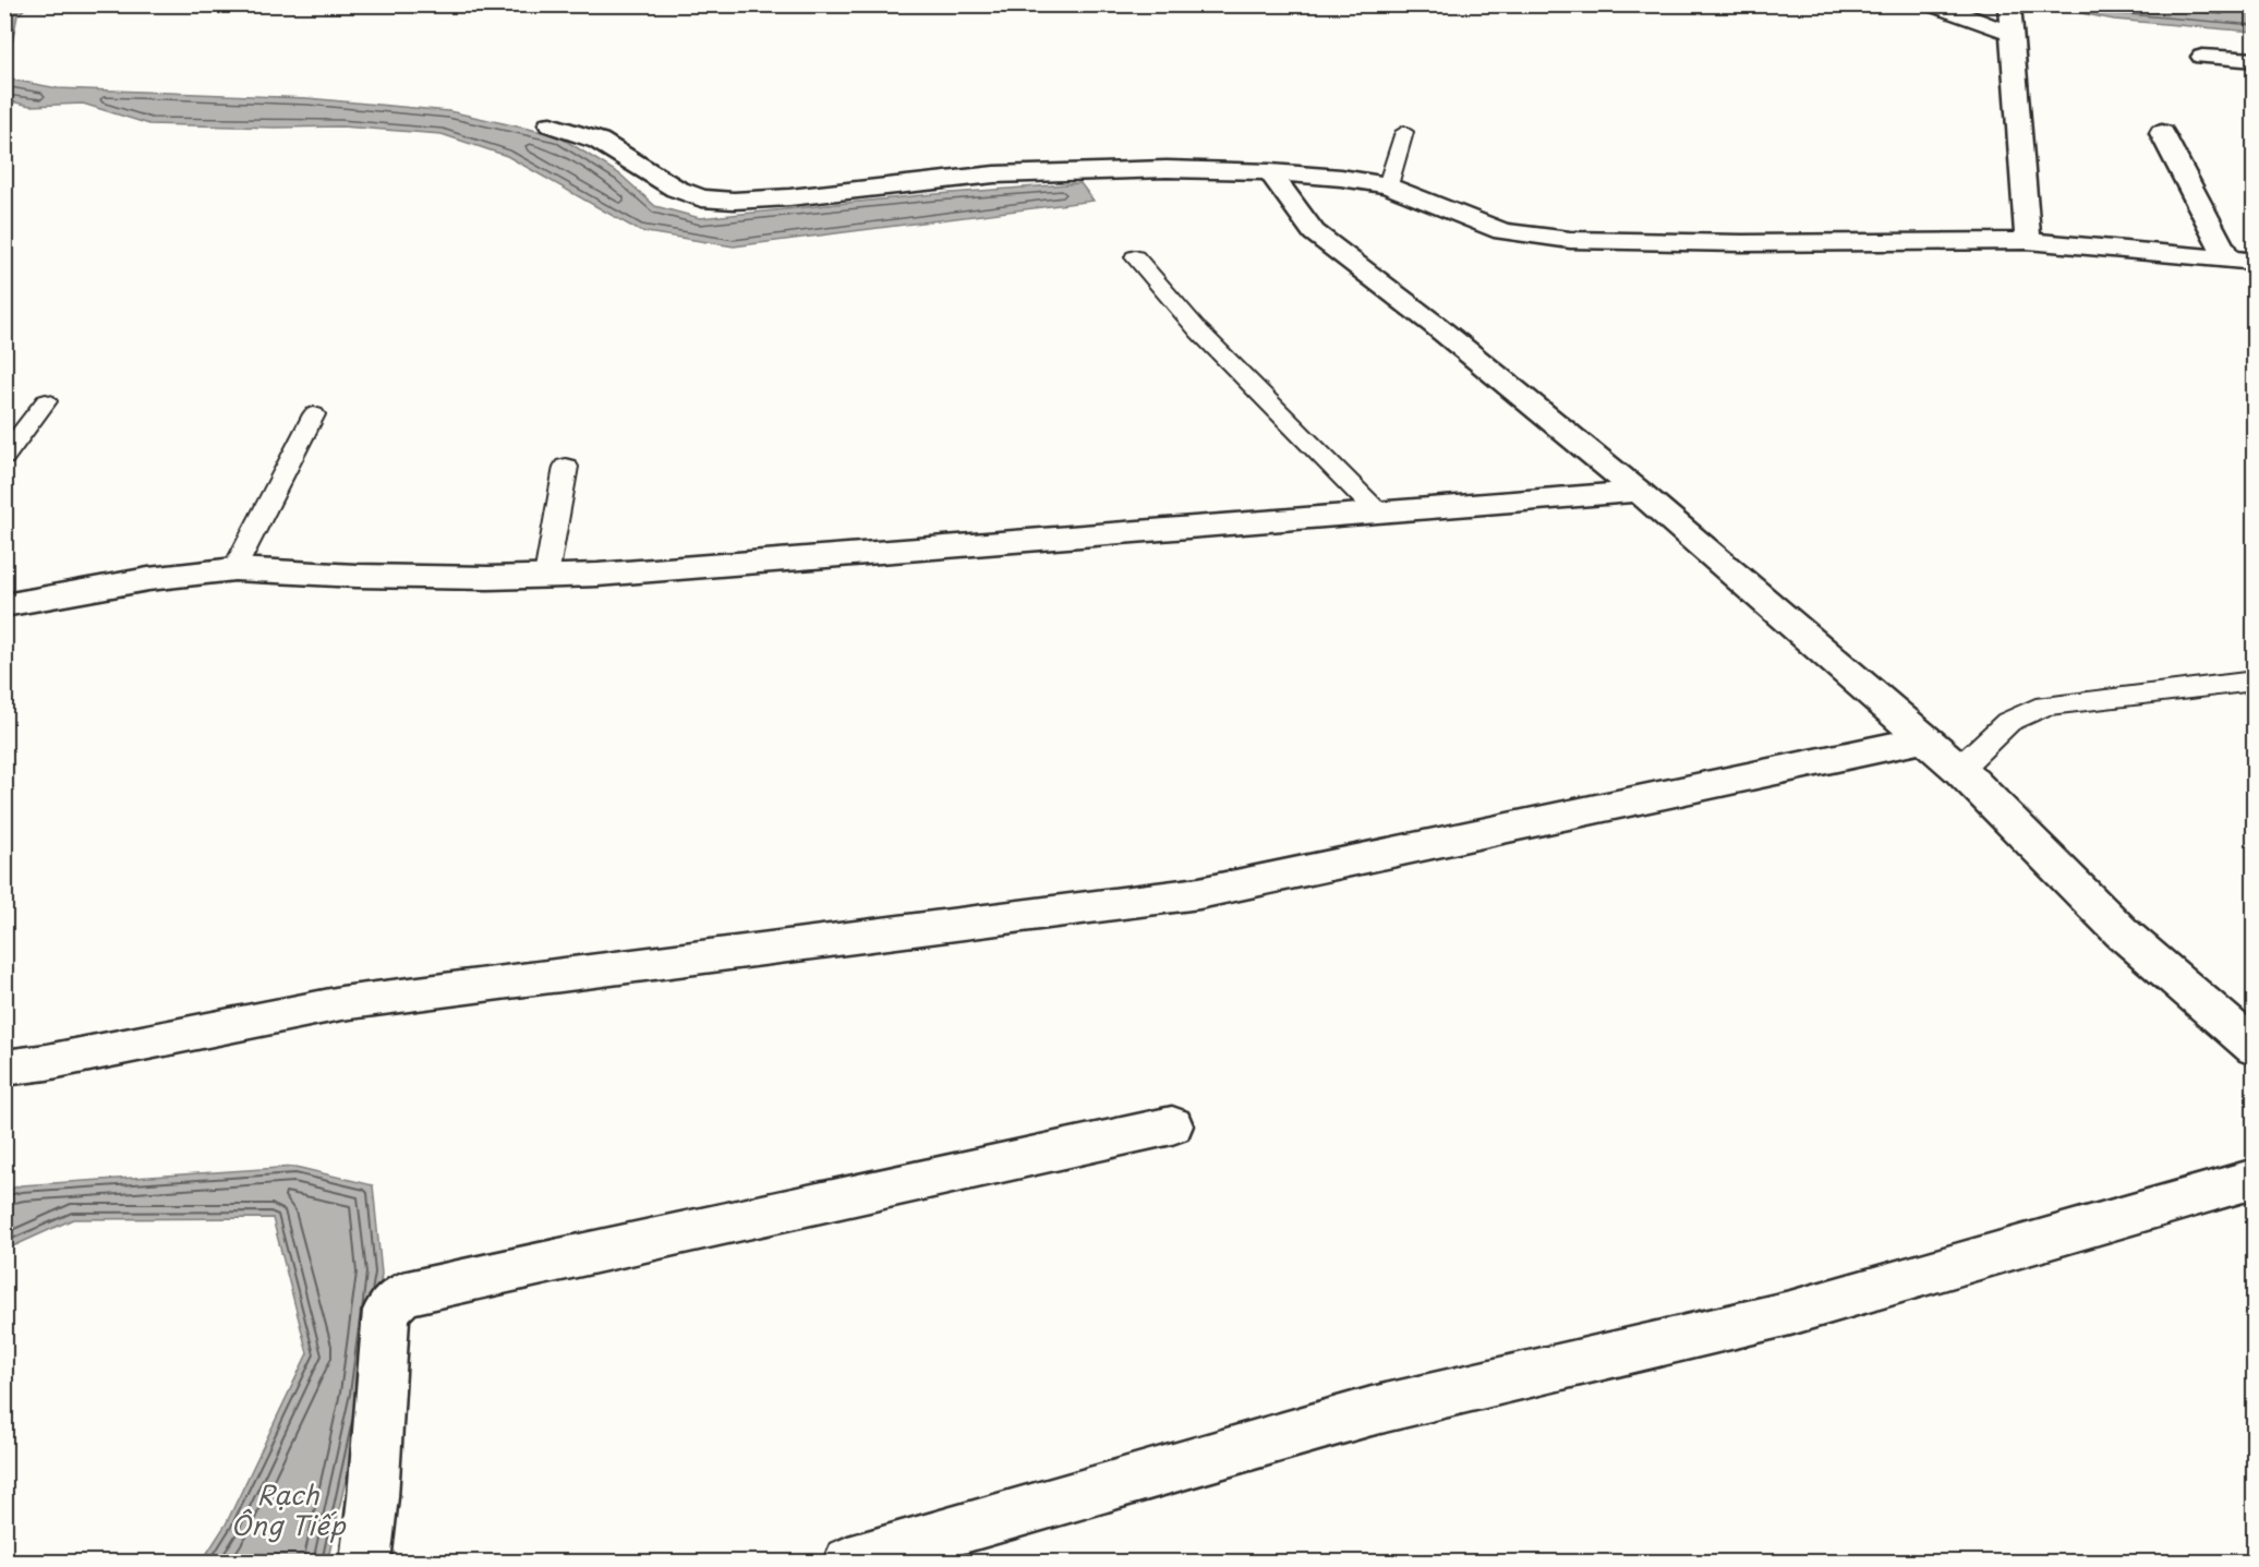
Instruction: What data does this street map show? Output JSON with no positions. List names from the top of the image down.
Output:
{
  "water": ["Rạch Ông Tiếp"]
}
